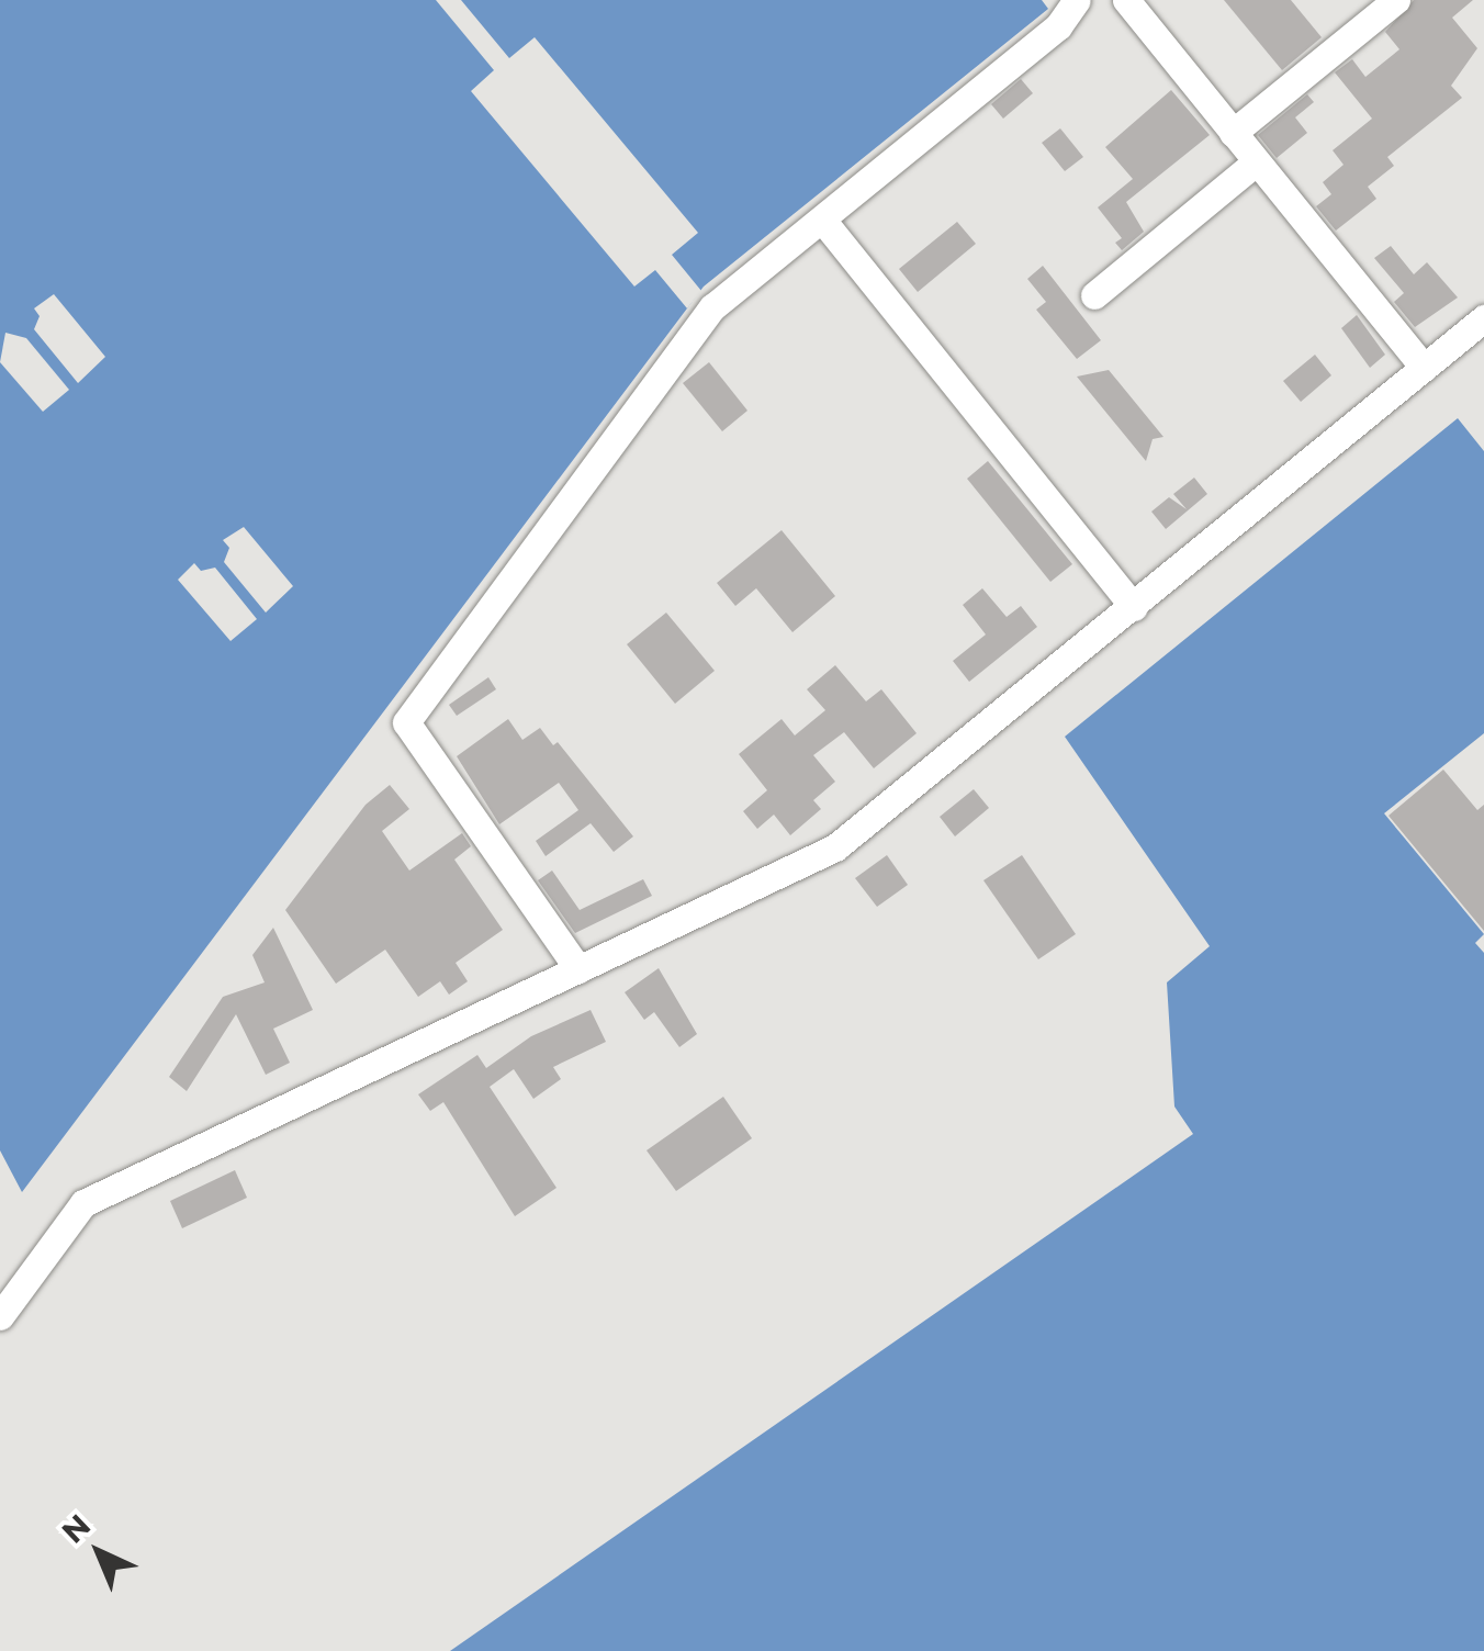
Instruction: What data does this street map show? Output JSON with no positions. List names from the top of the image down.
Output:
{
  "north": "top left"
}
